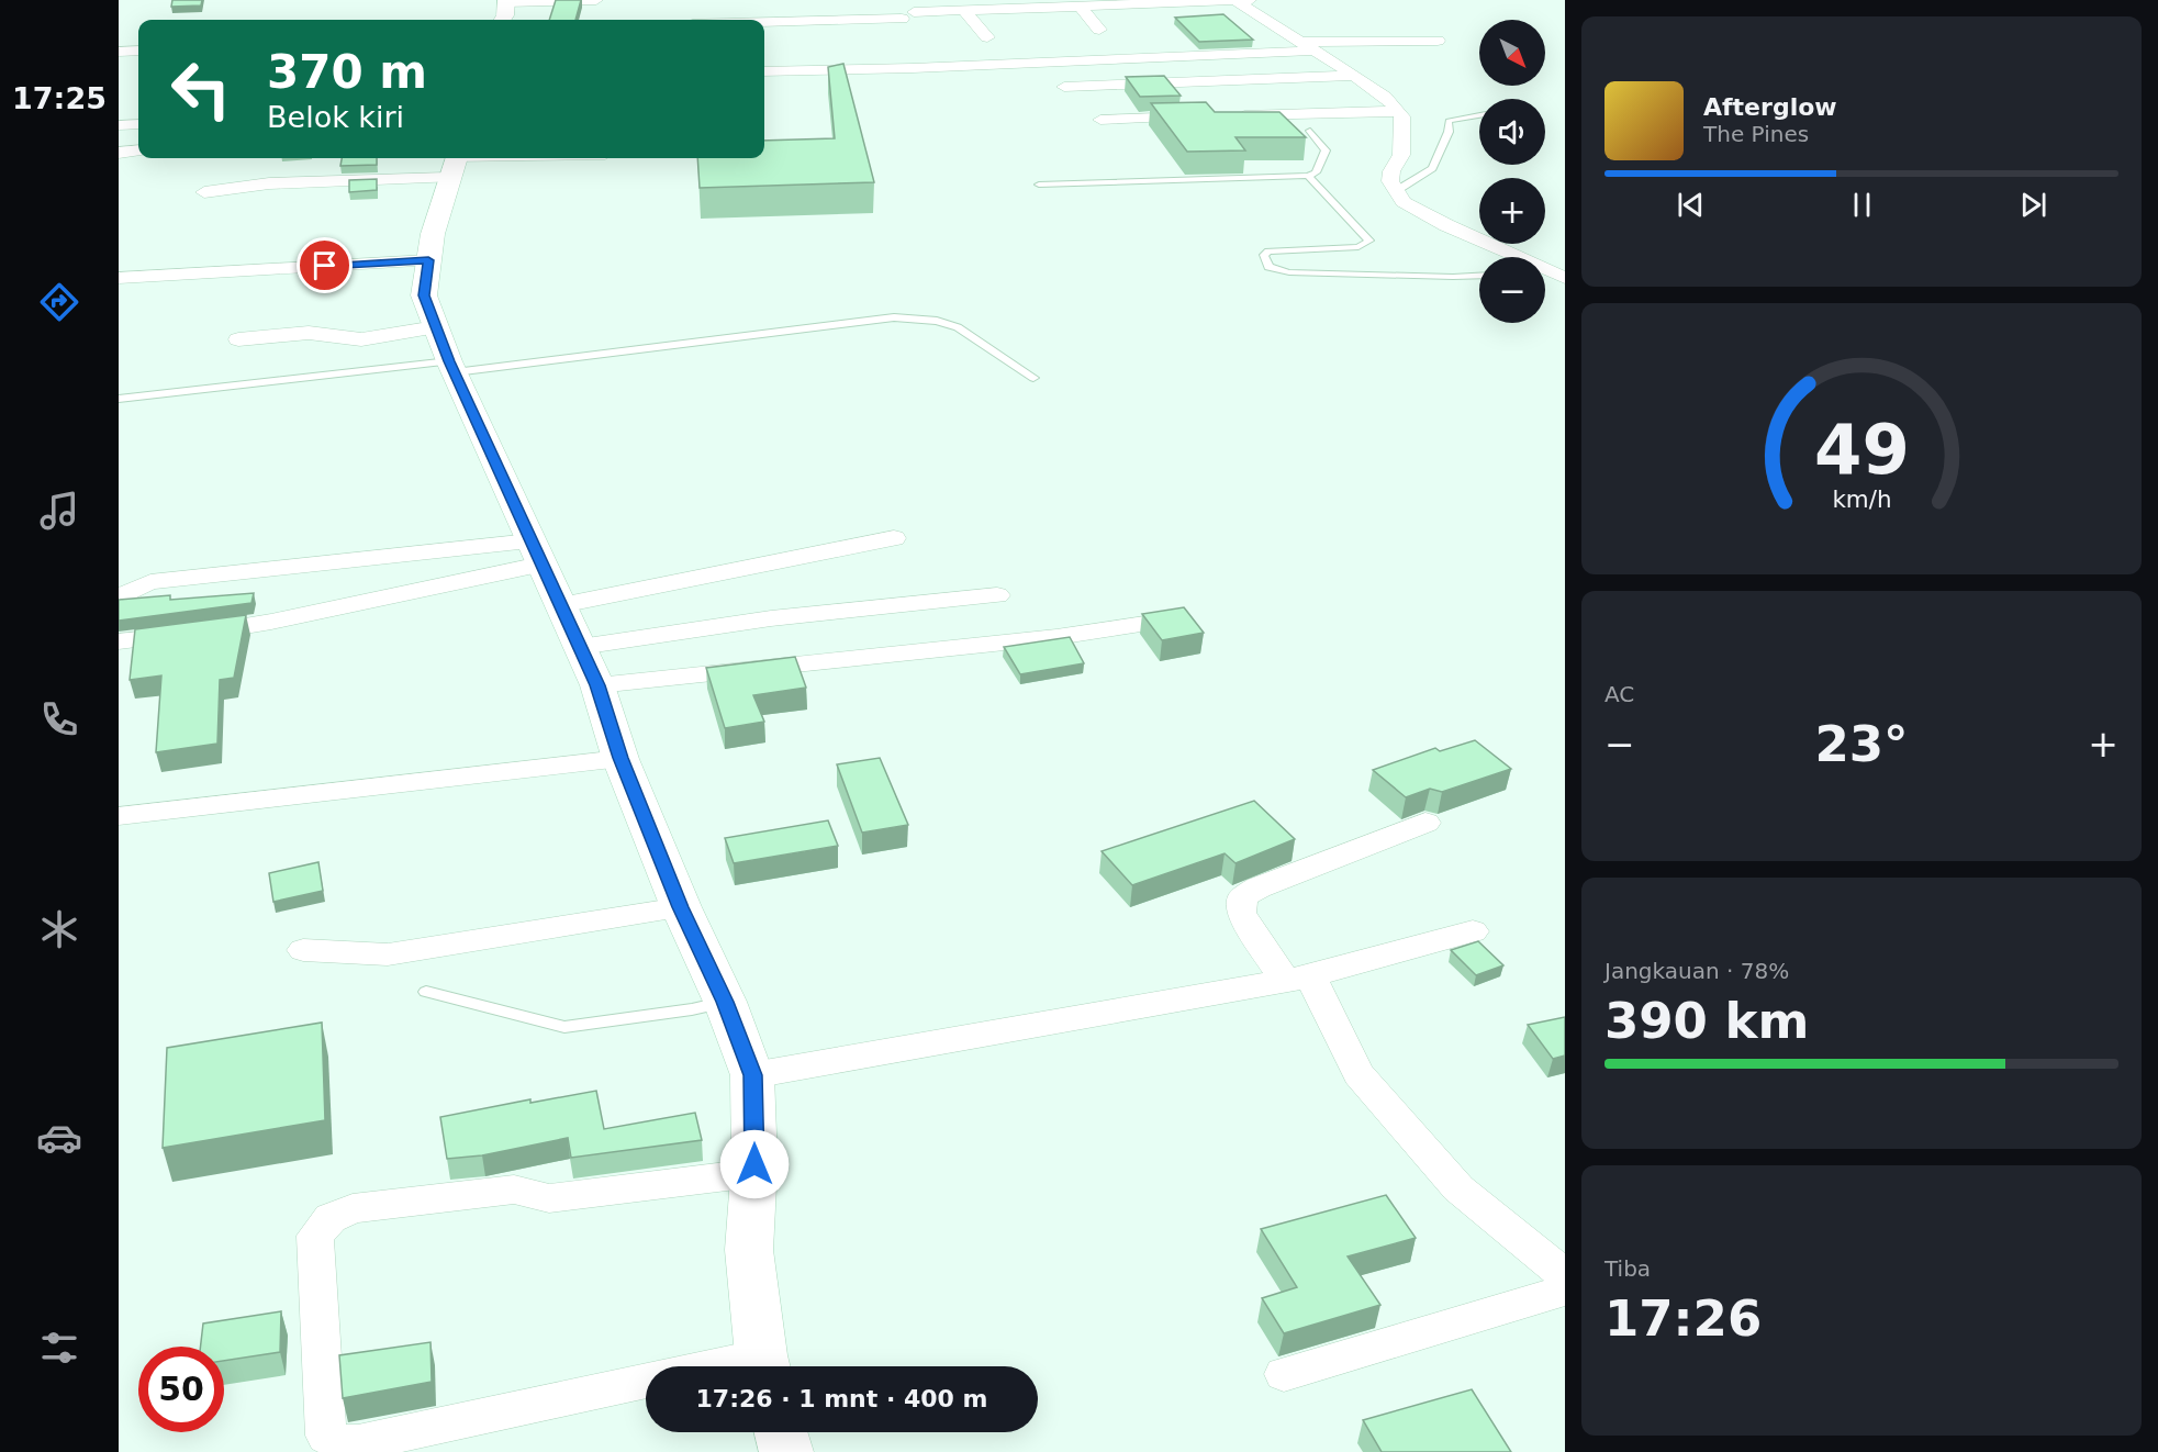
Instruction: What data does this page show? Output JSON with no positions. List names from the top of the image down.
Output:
{
  "north": "bottom right",
  "page": {
    "tabs": "17:25",
    "map_buttons": ["+", "−"],
    "turn": ["370 m", "Belok kiri"],
    "song": ["Afterglow", "The Pines"],
    "tile": [
      "AC",
      ["Jangkauan · 78%", "390 km"],
      ["Tiba", "17:26"]
    ],
    "heat": ["−", "23°", "+"],
    "limit": "50",
    "trip": "17:26 · 1 mnt · 400 m",
    "gauge": ["49", "km/h"]
  }
}
